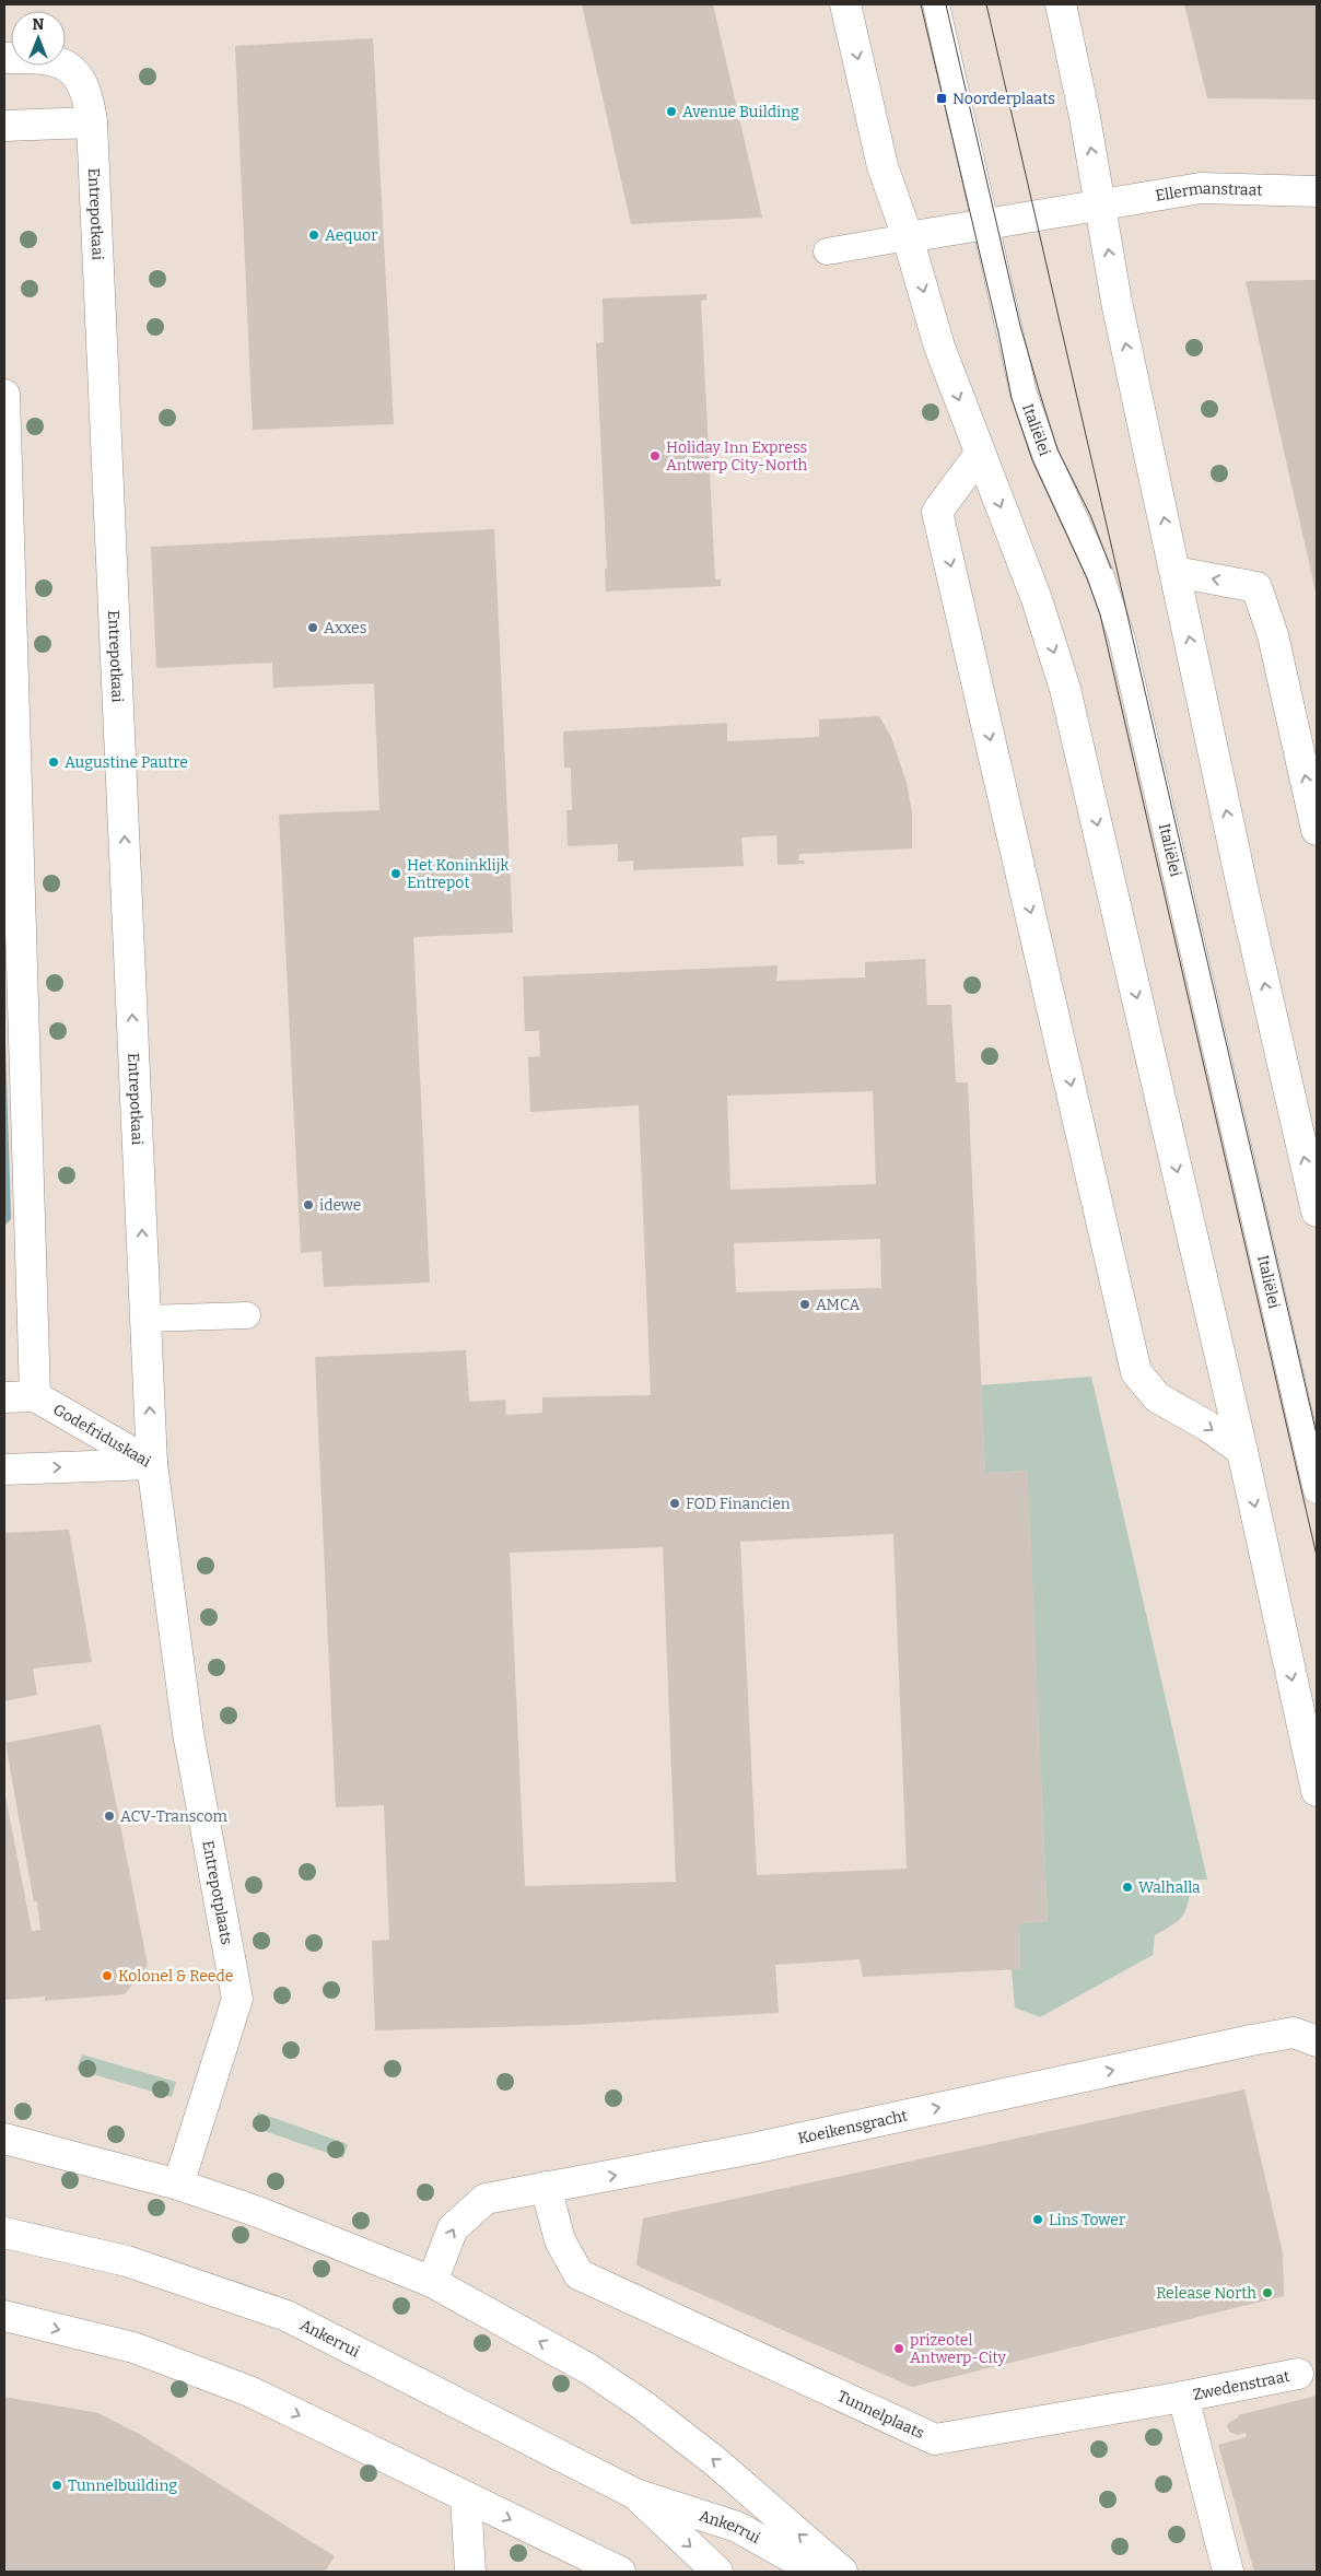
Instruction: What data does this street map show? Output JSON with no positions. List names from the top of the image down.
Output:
{
  "streets": {
    "street": [
      "Ellermanstraat",
      "Entrepotkaai",
      "Godefriduskaai",
      "Entrepotplaats",
      "Koeikensgracht",
      "Ankerrui",
      "Zwedenstraat",
      "Tunnelplaats"
    ],
    "lane": ["Italiëlei"]
  },
  "crossings": [
    ["Entrepotkaai", "Godefriduskaai"],
    ["Entrepotkaai", "Entrepotplaats"],
    ["Godefriduskaai", "Entrepotplaats"],
    ["Koeikensgracht", "Tunnelplaats"],
    ["Zwedenstraat", "Tunnelplaats"]
  ],
  "one_way": ["Godefriduskaai", "Koeikensgracht"],
  "places": {
    "transit": ["Noorderplaats"],
    "other": [
      "Avenue Building",
      "Aequor",
      "Holiday Inn Express Antwerp City-North",
      "Axxes",
      "Augustine Pautre",
      "Het Koninklijk Entrepot",
      "idewe",
      "AMCA",
      "FOD Financien",
      "ACV-Transcom",
      "Walhalla",
      "Kolonel & Reede",
      "Lins Tower",
      "Release North",
      "prizeotel Antwerp-City",
      "Tunnelbuilding"
    ]
  },
  "north": "top"
}
